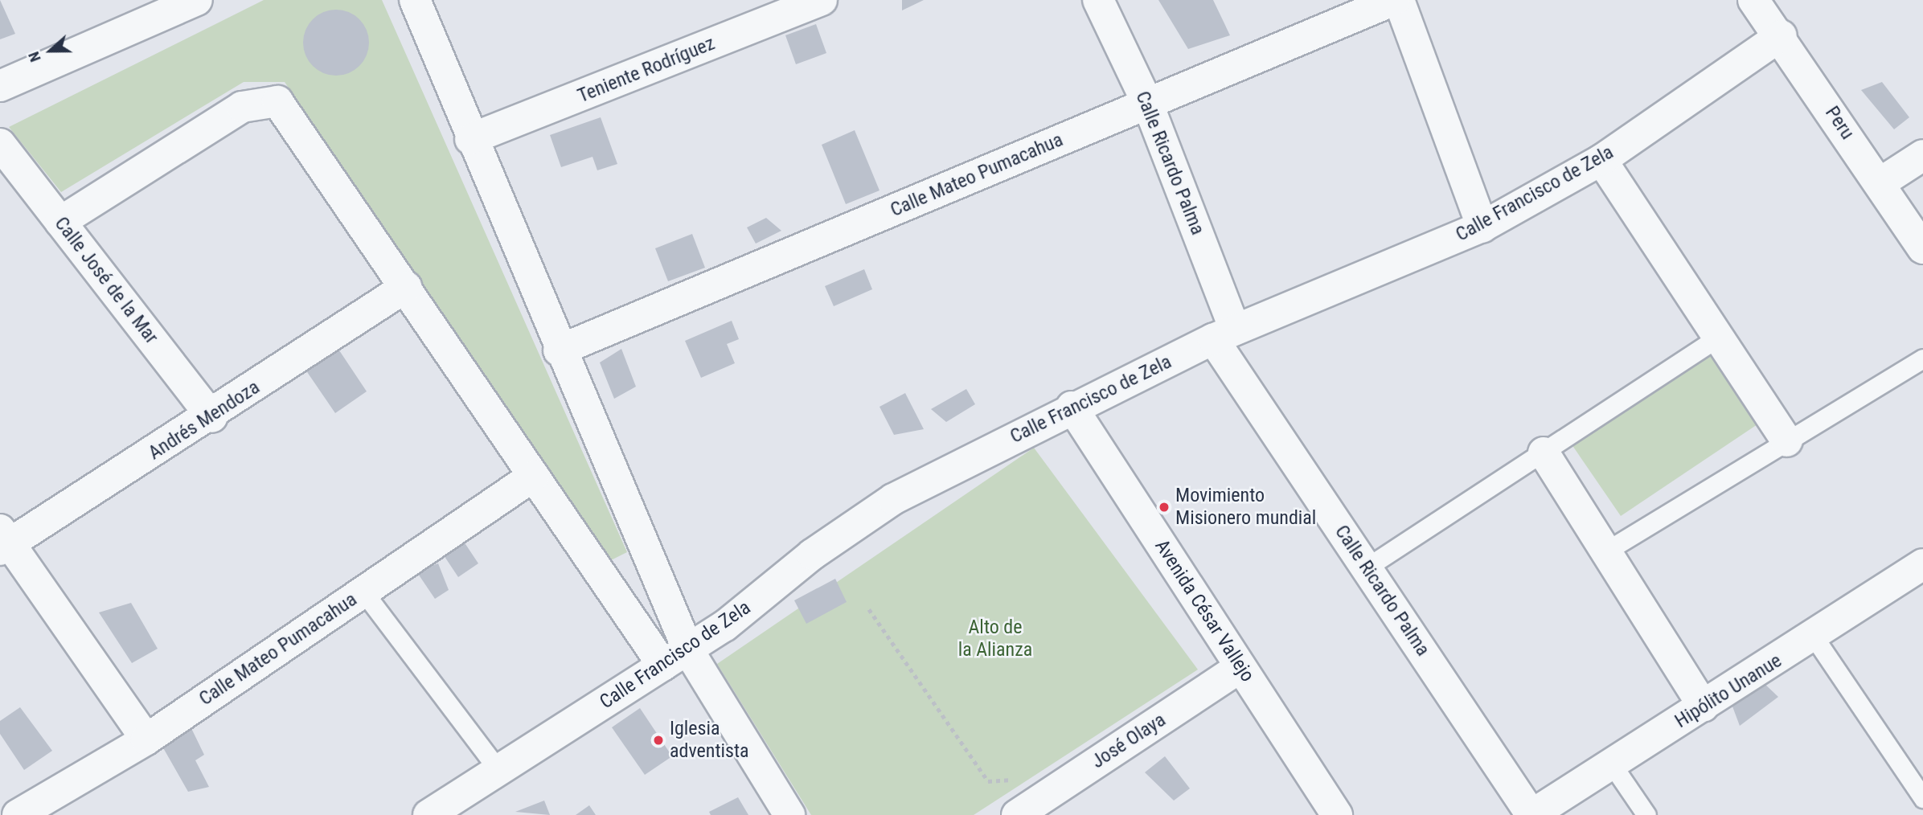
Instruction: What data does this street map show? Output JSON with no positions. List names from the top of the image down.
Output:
{
  "streets": {
    "street": [
      "Teniente Rodríguez",
      "Peru",
      "Calle Ricardo Palma",
      "Calle Mateo Pumacahua",
      "Calle Francisco de Zela",
      "Calle José de la Mar",
      "Andrés Mendoza",
      "Avenida César Vallejo",
      "Hipólito Unanue",
      "José Olaya"
    ]
  },
  "crossings": [
    ["Peru", "Calle Francisco de Zela"],
    ["Calle Ricardo Palma", "Calle Mateo Pumacahua"],
    ["Calle Ricardo Palma", "Calle Francisco de Zela"],
    ["Calle Ricardo Palma", "Hipólito Unanue"],
    ["Calle Francisco de Zela", "Avenida César Vallejo"],
    ["Calle José de la Mar", "Andrés Mendoza"],
    ["Avenida César Vallejo", "José Olaya"]
  ],
  "parks": ["Alto de la Alianza"],
  "places": ["Movimiento Misionero mundial", "Iglesia adventista"],
  "north": "left"
}
